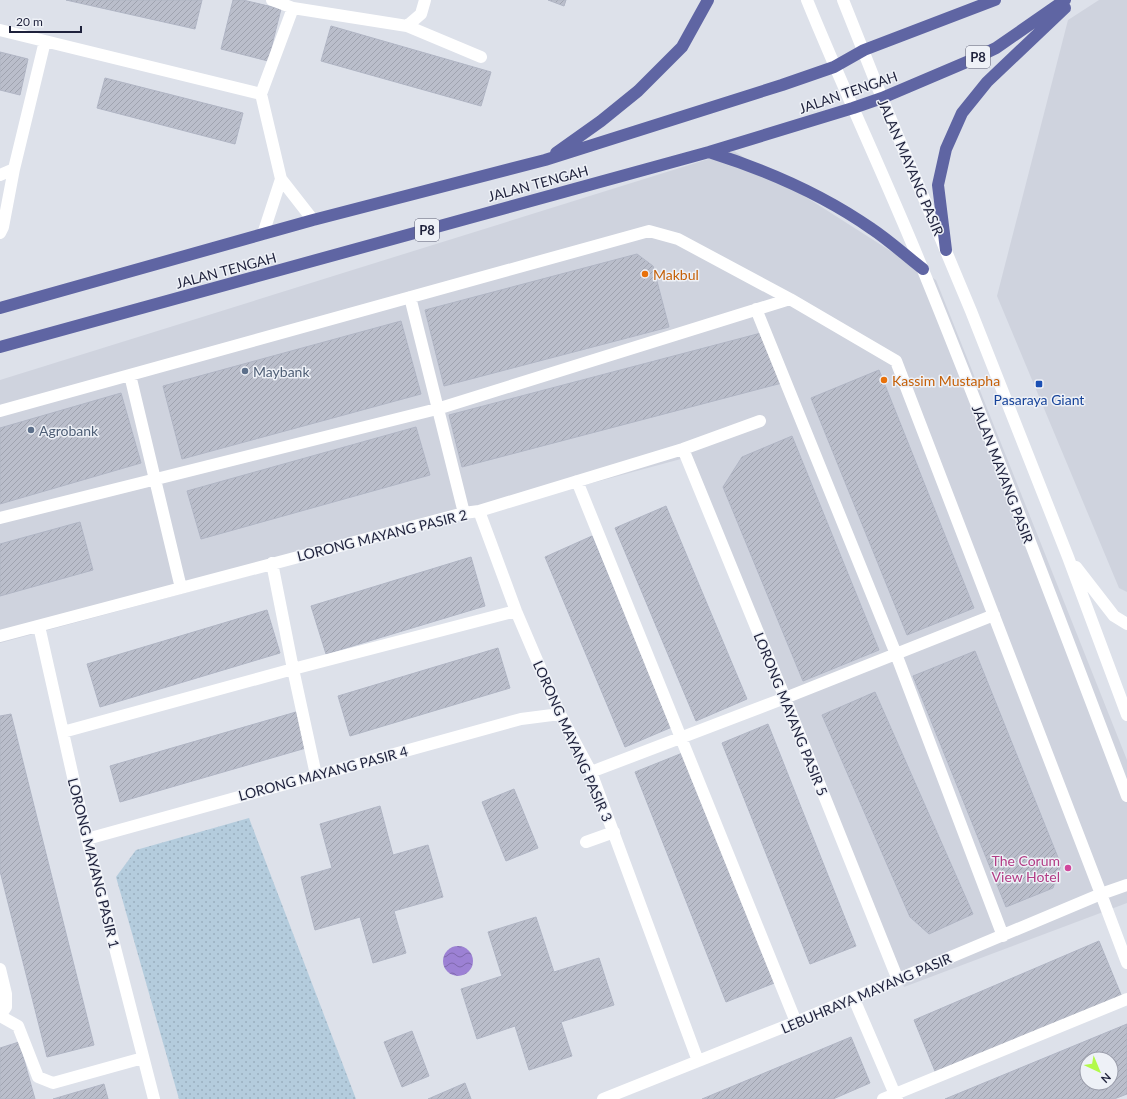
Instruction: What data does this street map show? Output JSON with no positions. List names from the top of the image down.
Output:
{
  "streets": {
    "main road": ["P8", "JALAN TENGAH"],
    "street": [
      "JALAN MAYANG PASIR",
      "LORONG MAYANG PASIR 2",
      "LORONG MAYANG PASIR 5",
      "LORONG MAYANG PASIR 3",
      "LORONG MAYANG PASIR 4",
      "LORONG MAYANG PASIR 1",
      "LEBUHRAYA MAYANG PASIR"
    ]
  },
  "crossings": [
    ["JALAN TENGAH", "JALAN MAYANG PASIR"],
    ["LORONG MAYANG PASIR 2", "LORONG MAYANG PASIR 5"],
    ["LORONG MAYANG PASIR 2", "LORONG MAYANG PASIR 3"],
    ["LORONG MAYANG PASIR 2", "LORONG MAYANG PASIR 1"],
    ["LORONG MAYANG PASIR 5", "LEBUHRAYA MAYANG PASIR"],
    ["LORONG MAYANG PASIR 3", "LORONG MAYANG PASIR 4"],
    ["LORONG MAYANG PASIR 3", "LEBUHRAYA MAYANG PASIR"],
    ["LORONG MAYANG PASIR 4", "LORONG MAYANG PASIR 1"]
  ],
  "places": {
    "other": [
      "Makbul",
      "Maybank",
      "Kassim Mustapha",
      "Agrobank",
      "The Corum View Hotel"
    ],
    "transit": ["Pasaraya Giant"]
  },
  "scale_bar": "20 m",
  "north": "bottom right"
}
